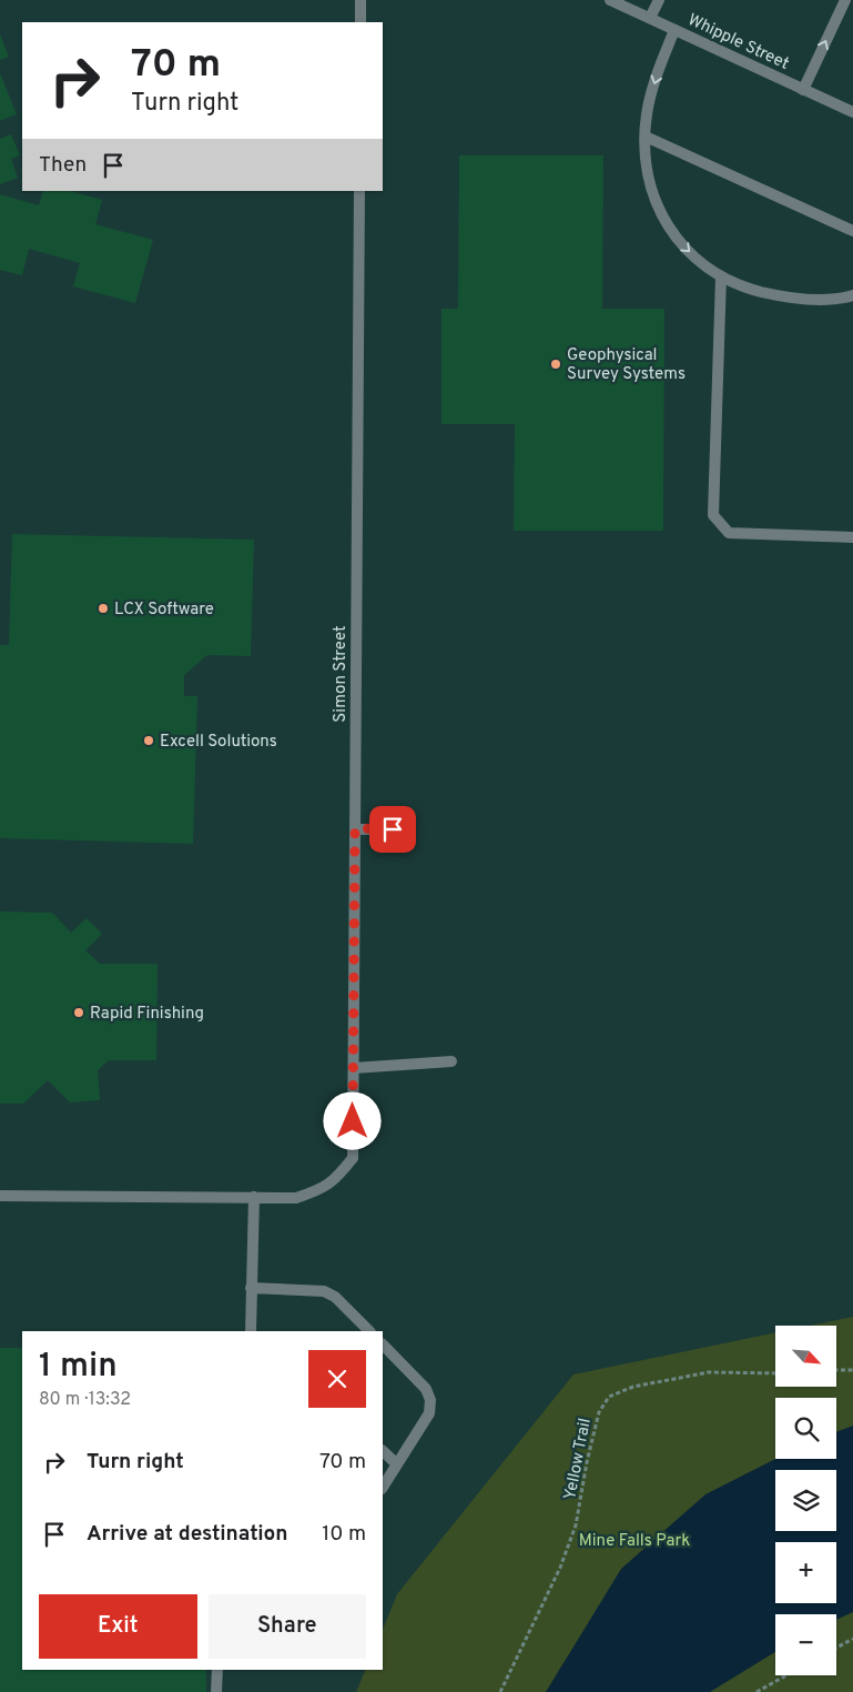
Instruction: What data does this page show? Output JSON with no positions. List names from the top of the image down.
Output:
{
  "streets": {
    "street": ["Whipple Street", "Simon Street"],
    "path": ["Yellow Trail"]
  },
  "parks": ["Mine Falls Park"],
  "places": [
    "Geophysical Survey Systems",
    "LCX Software",
    "Excell Solutions",
    "Rapid Finishing"
  ],
  "north": "bottom right",
  "page": {
    "turn": ["70 m", "Turn right"],
    "then": "Then",
    "map_buttons": ["+", "−"],
    "heading": ["1 min", "80 m · 13:32"],
    "list": [
      {
        "name": "Turn right",
        "value": "70 m"
      },
      {
        "name": "Arrive at destination",
        "value": "10 m"
      }
    ],
    "buttons": ["Exit", "Share"]
  }
}
